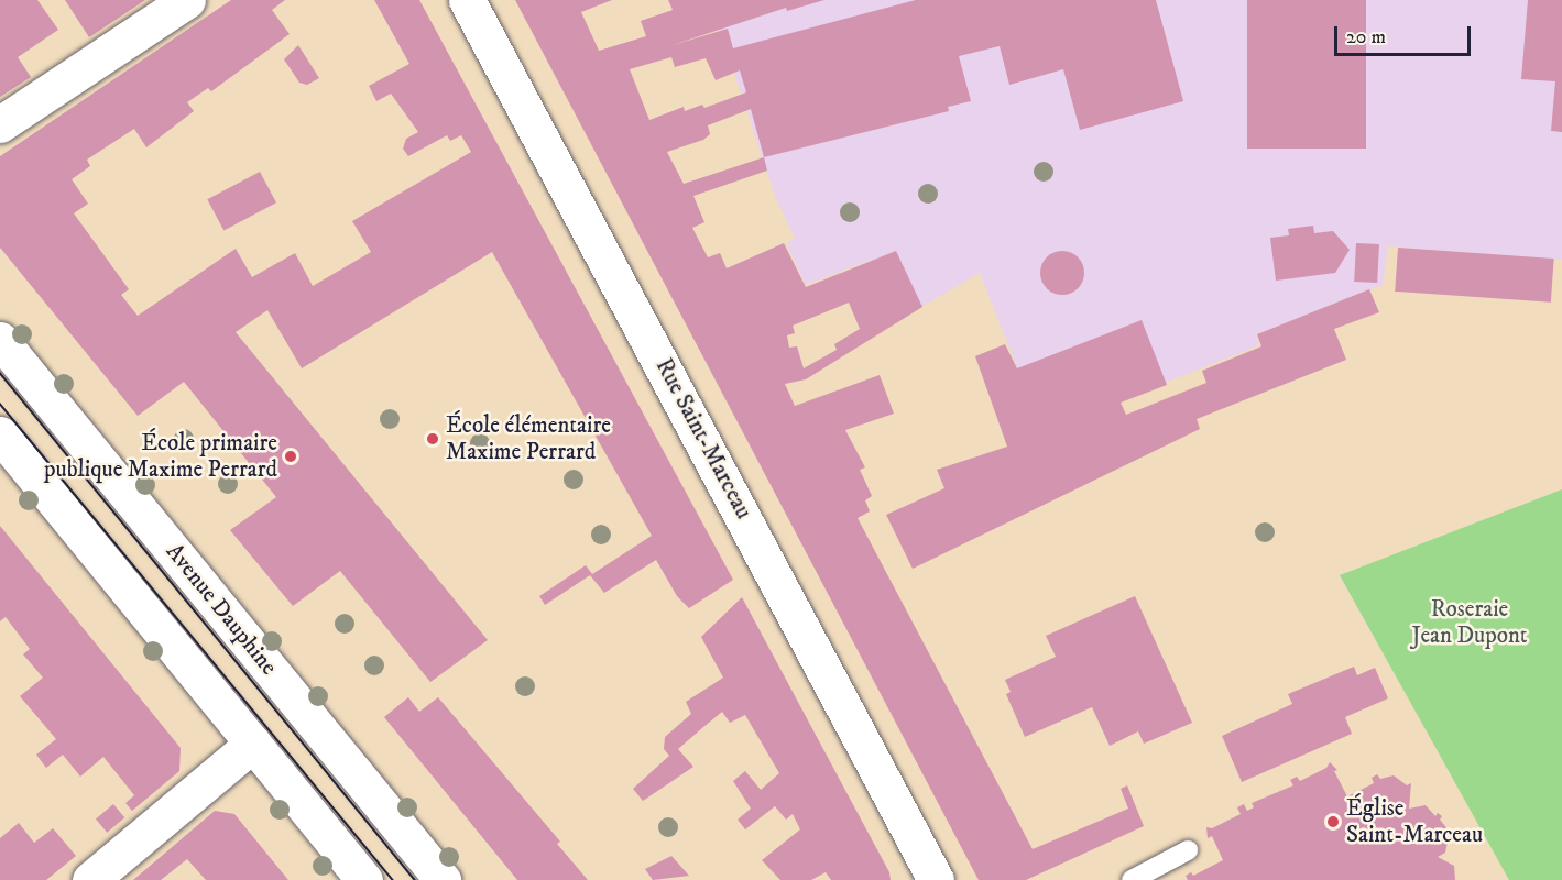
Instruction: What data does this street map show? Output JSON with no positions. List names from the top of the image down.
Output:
{
  "streets": {
    "street": ["Rue Saint-Marceau", "Avenue Dauphine"]
  },
  "parks": ["Roseraie Jean Dupont"],
  "places": ["École élémentaire Maxime Perrard", "École primaire publique Maxime Perrard", "Église Saint-Marceau"],
  "scale_bar": "20 m"
}
